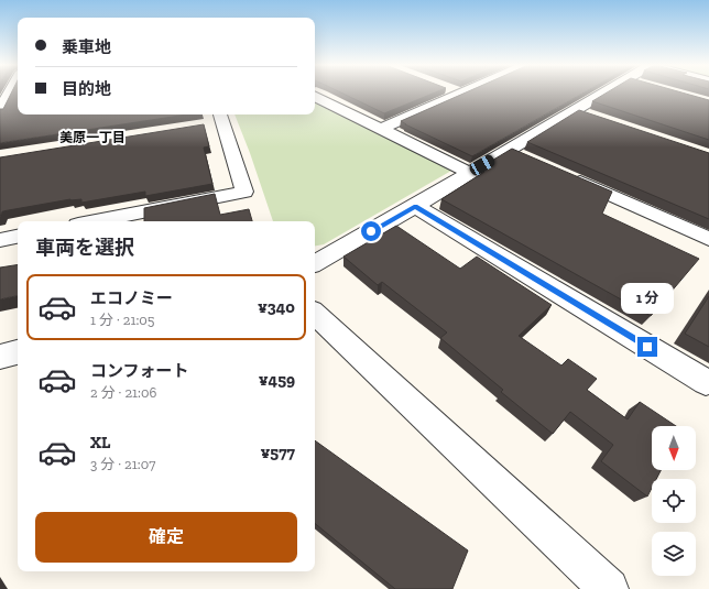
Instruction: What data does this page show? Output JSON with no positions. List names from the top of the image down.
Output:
{
  "districts": ["美原一丁目"],
  "north": "bottom",
  "page": {
    "banner": ["乗車地", "目的地"],
    "heading": "車両を選択",
    "list": [
      {
        "name": "エコノミー",
        "note": "1 分 · 21:05",
        "value": "¥340"
      },
      {
        "name": "コンフォート",
        "note": "2 分 · 21:06",
        "value": "¥459"
      },
      {
        "name": "XL",
        "note": "3 分 · 21:07",
        "value": "¥577"
      }
    ],
    "bubble": "1 分",
    "buttons": "確定"
  }
}
